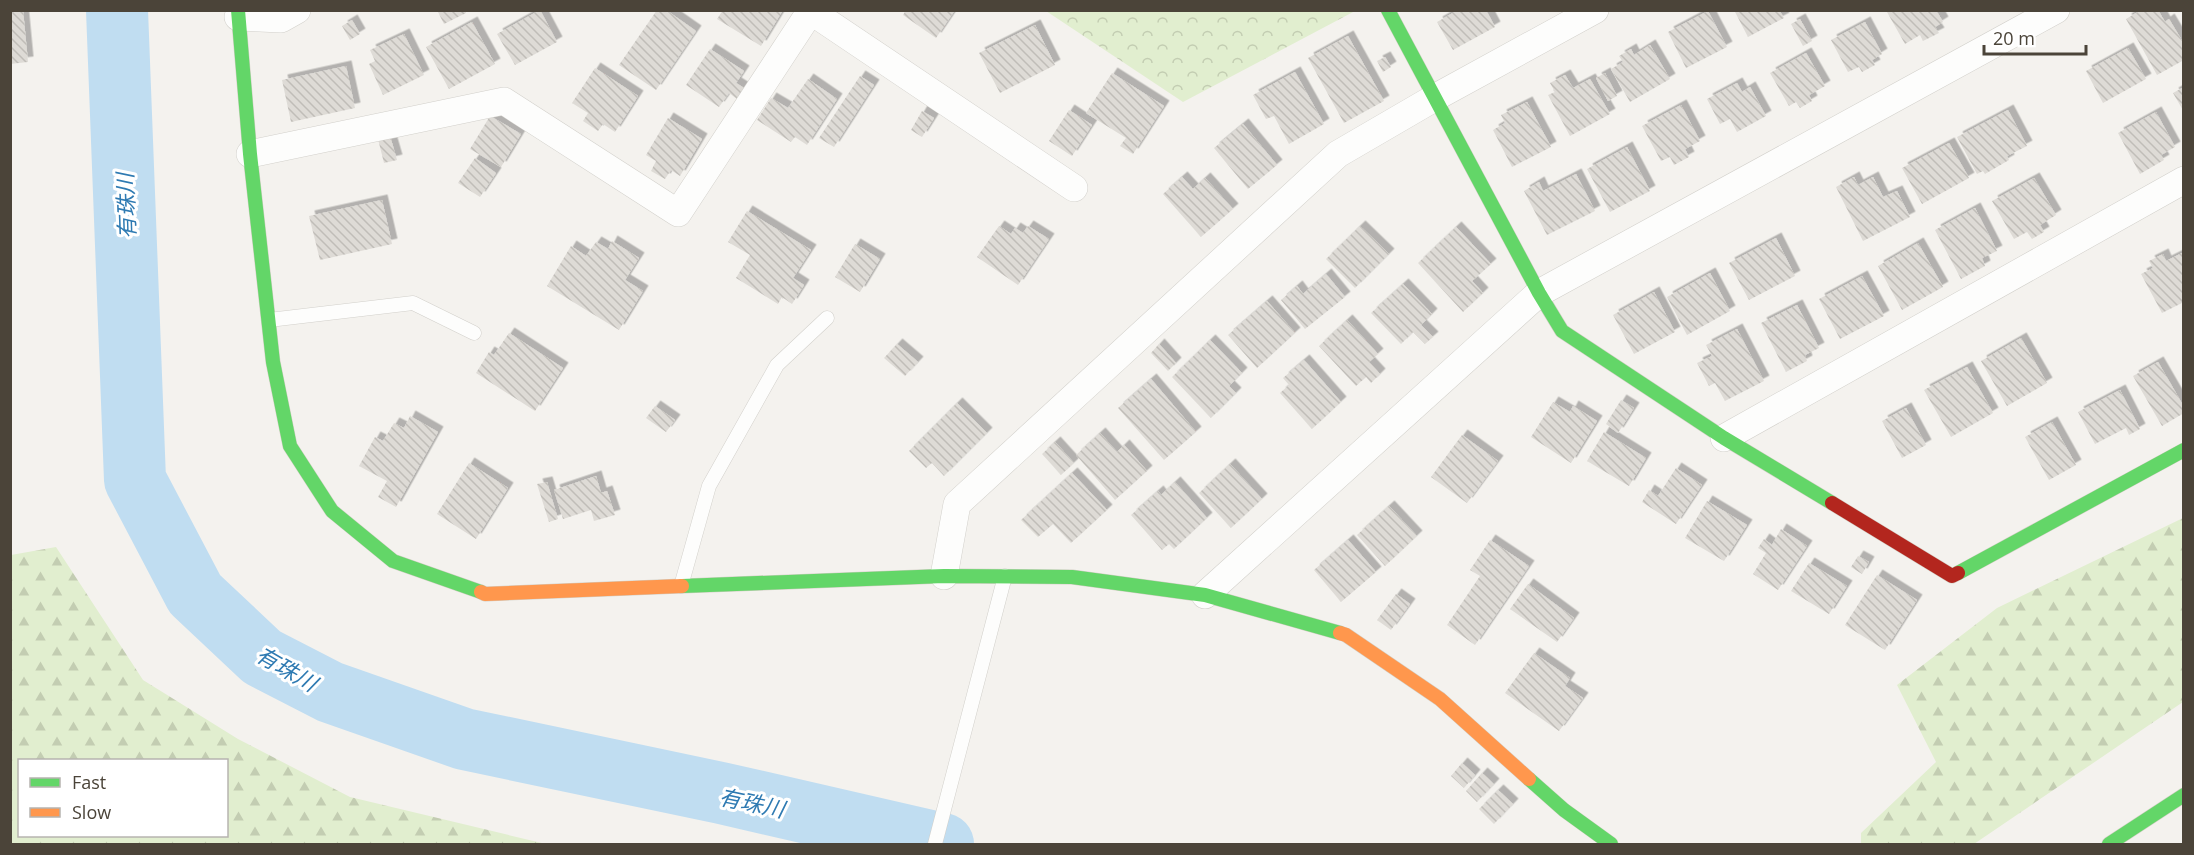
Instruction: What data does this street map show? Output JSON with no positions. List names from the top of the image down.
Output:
{
  "water": ["有珠川"],
  "legend": ["Fast", "Slow"],
  "scale_bar": "20 m"
}
